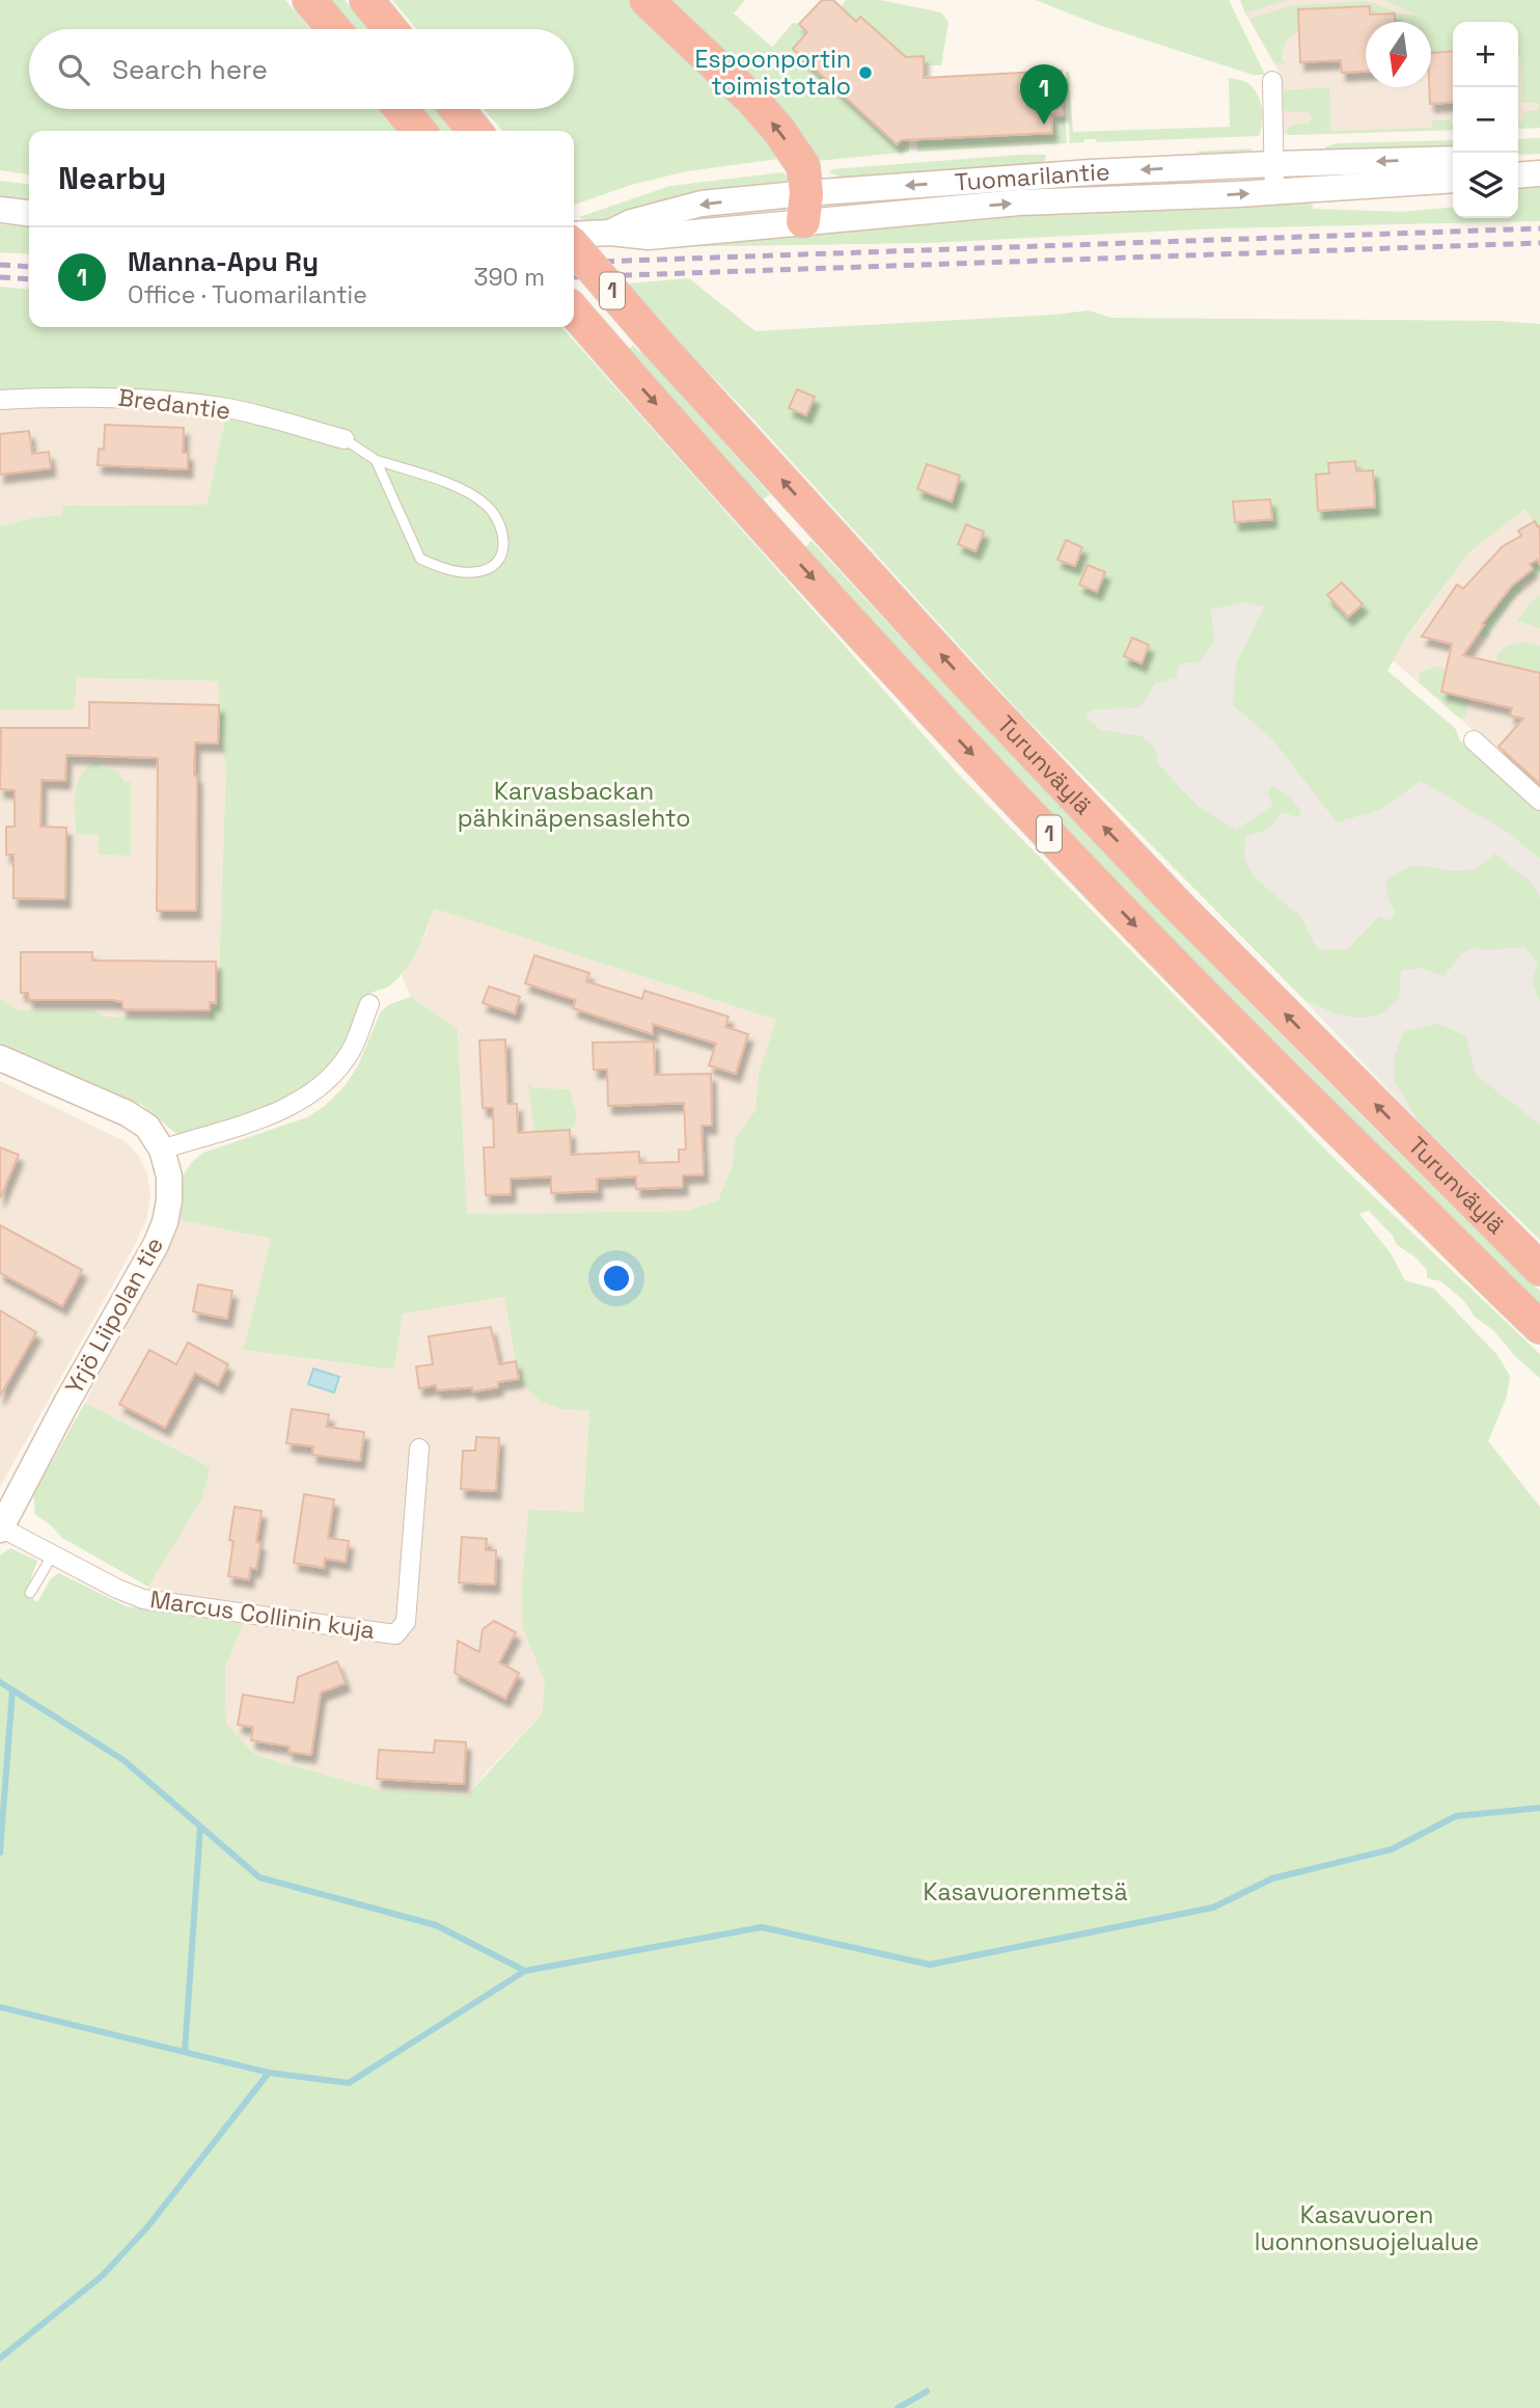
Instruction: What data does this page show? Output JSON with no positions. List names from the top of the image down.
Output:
{
  "streets": {
    "highway": ["1", "Turunväylä"],
    "main road": ["Tuomarilantie", "Yrjö Liipolan tie"],
    "street": ["Bredantie", "Marcus Collinin kuja"]
  },
  "crossings": [
    ["Yrjö Liipolan tie", "Marcus Collinin kuja"]
  ],
  "parks": ["Karvasbackan pähkinäpensaslehto", "Kasavuorenmetsä", "Kasavuoren luonnonsuojelualue"],
  "places": ["Espoonportin toimistotalo"],
  "north": "bottom",
  "page": {
    "map_buttons": ["+", "−"],
    "search": "Search here",
    "pins": "1",
    "heading": "Nearby",
    "list": [
      {
        "mark": "1",
        "name": "Manna-Apu Ry",
        "note": "Office · Tuomarilantie",
        "value": "390 m"
      }
    ]
  }
}
